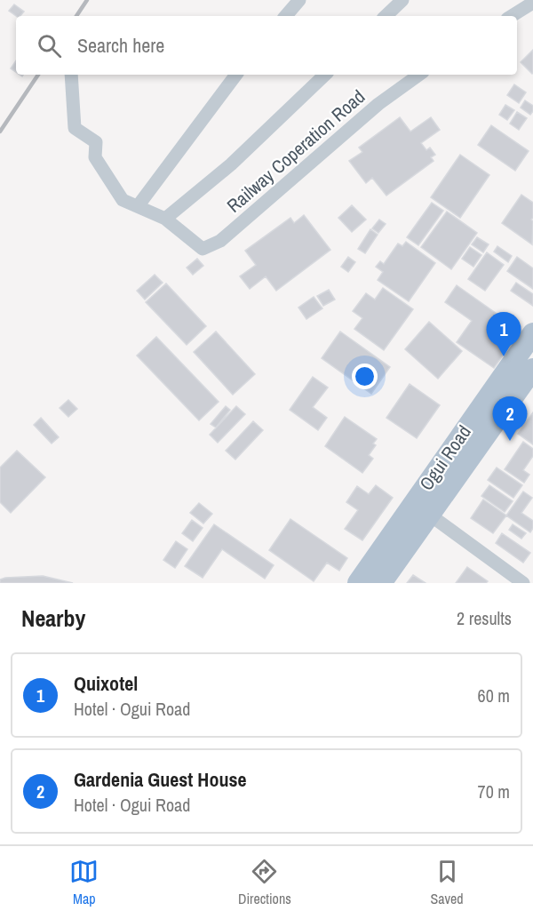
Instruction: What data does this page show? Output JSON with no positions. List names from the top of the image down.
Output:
{
  "streets": {
    "main road": ["Ogui Road"],
    "street": ["Railway Coperation Road"]
  },
  "page": {
    "search": "Search here",
    "pins": ["1", "2"],
    "heading": ["Nearby", "2 results"],
    "list": [
      {
        "mark": "1",
        "name": "Quixotel",
        "note": "Hotel · Ogui Road",
        "value": "60 m"
      },
      {
        "mark": "2",
        "name": "Gardenia Guest House",
        "note": "Hotel · Ogui Road",
        "value": "70 m"
      }
    ],
    "nav": ["Map", "Directions", "Saved"]
  }
}
